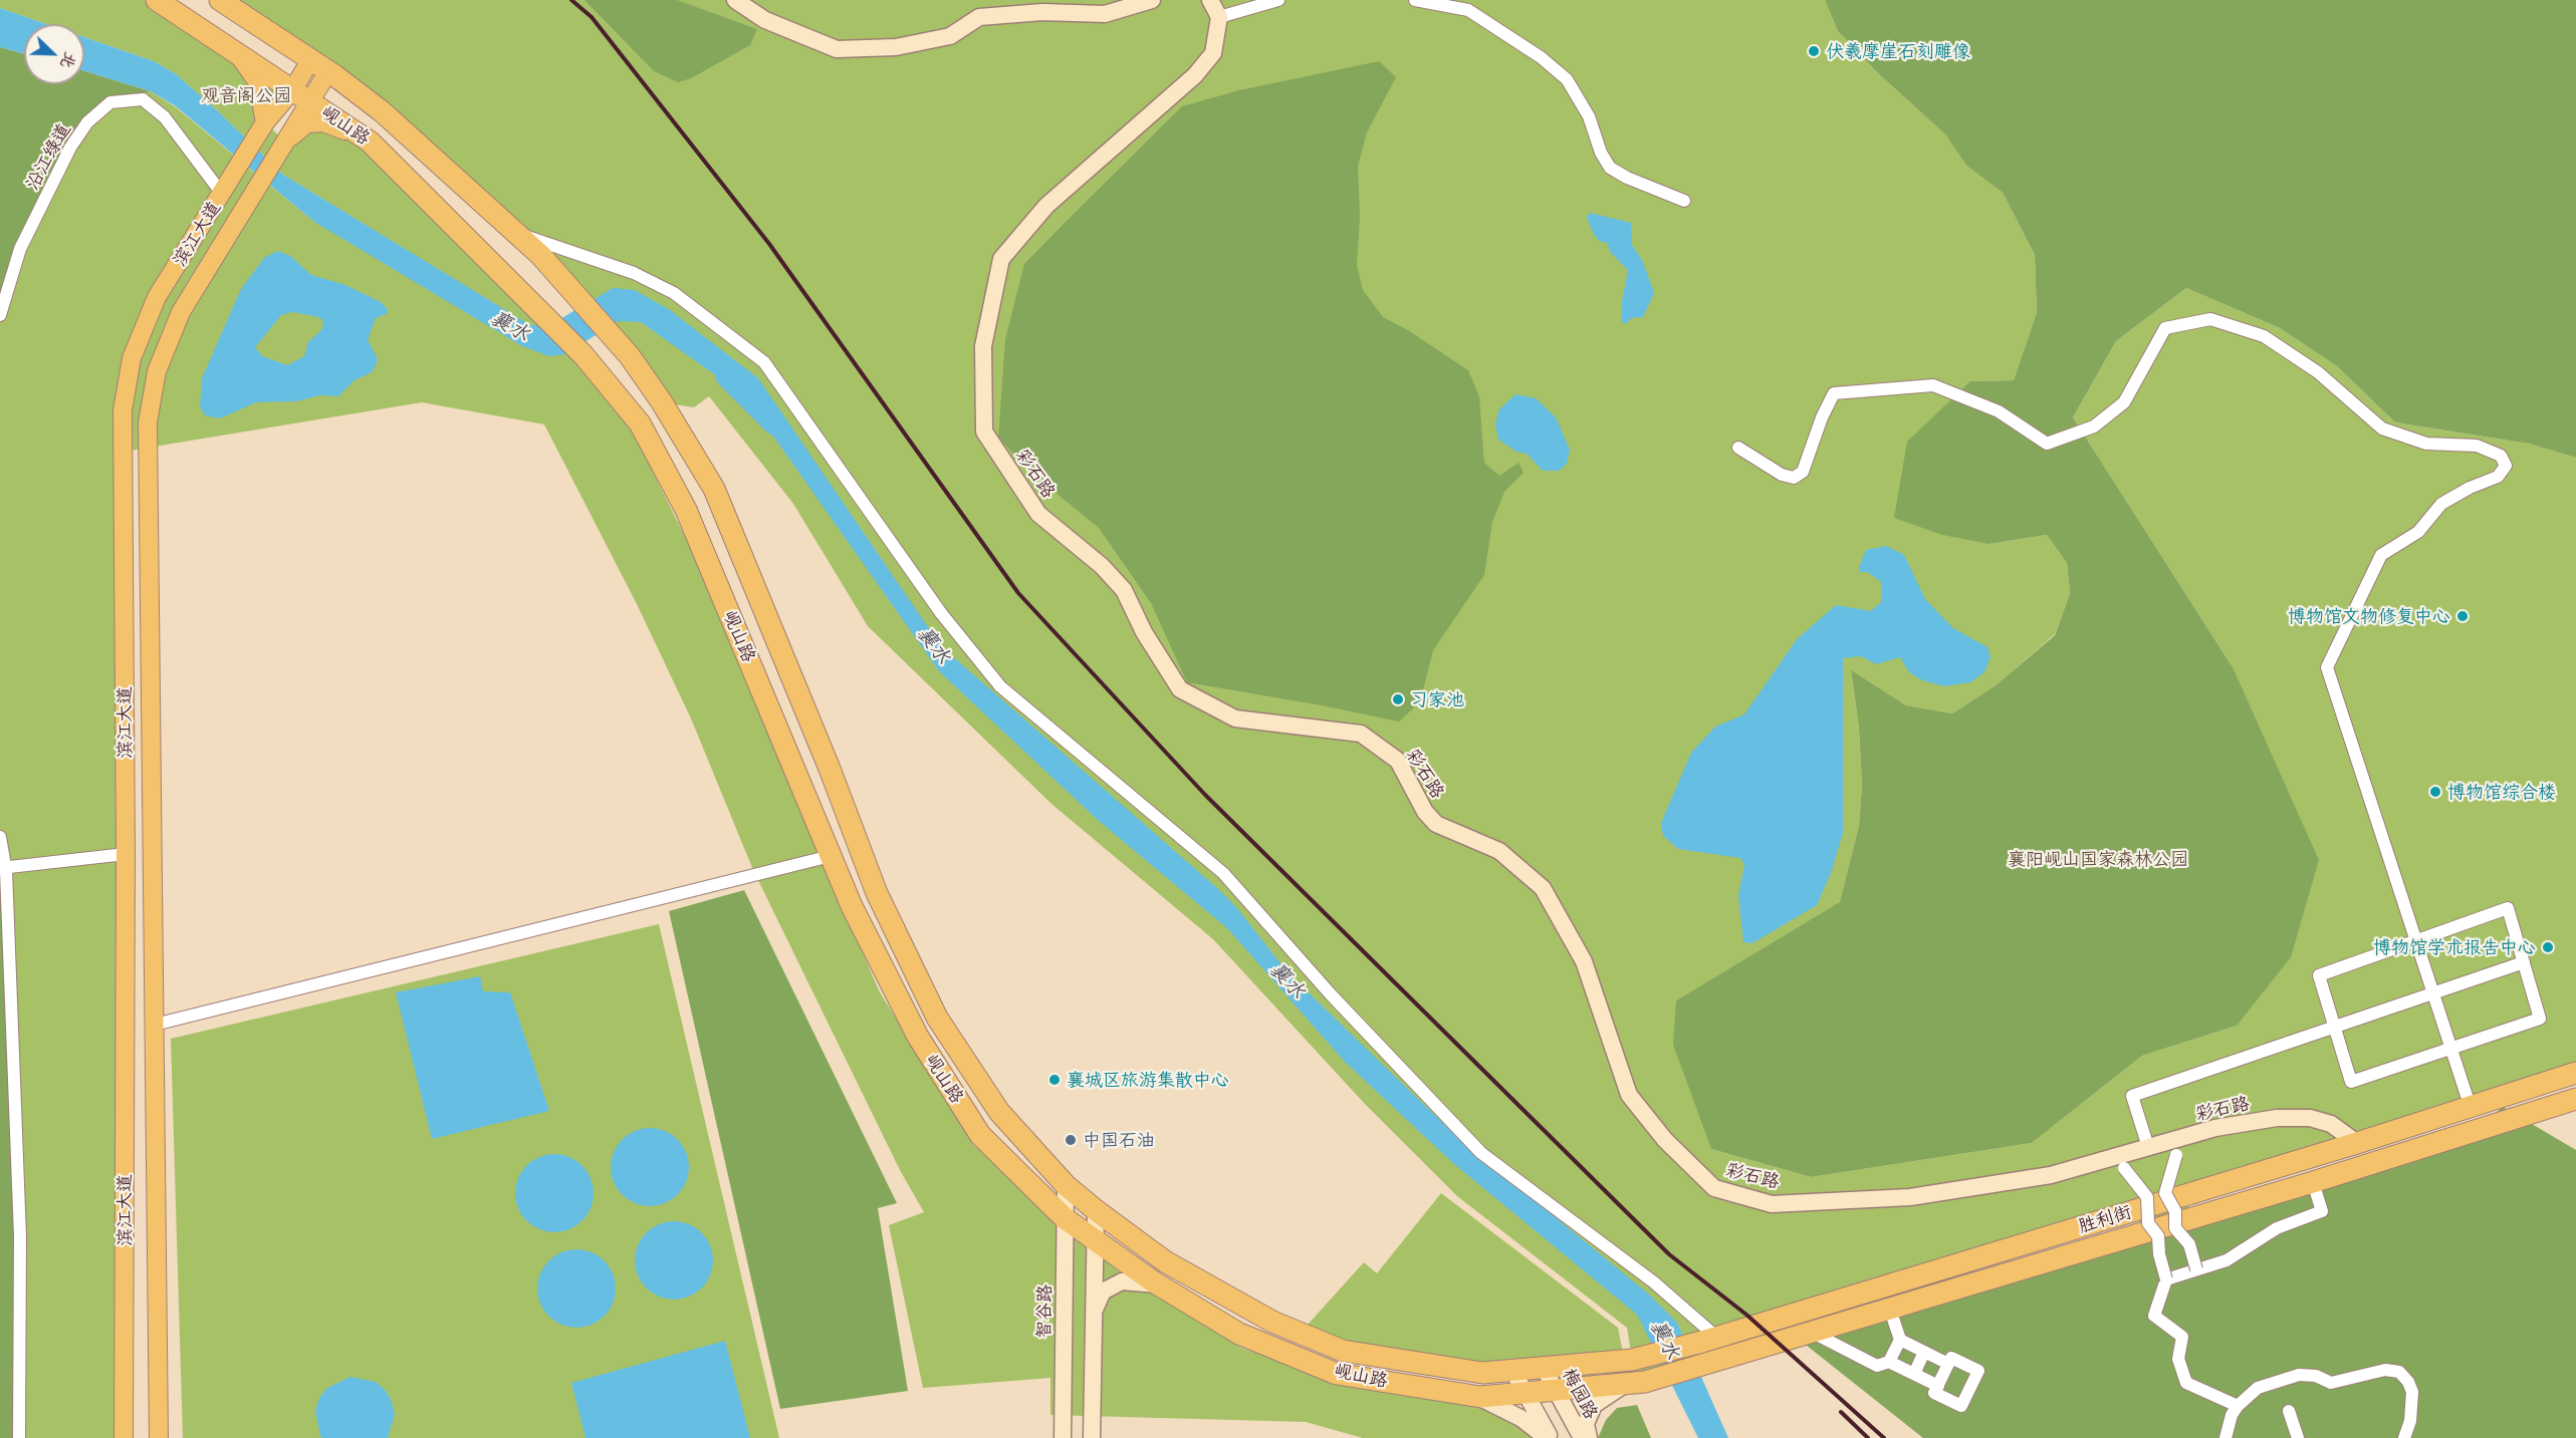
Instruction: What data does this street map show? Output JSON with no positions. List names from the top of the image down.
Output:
{
  "streets": {
    "highway": ["岘山路", "胜利街"],
    "main road": ["滨江大道"],
    "street": [
      "沿江绿道",
      "彩石路",
      "智谷路",
      "梅园路"
    ]
  },
  "crossings": [
    ["岘山路", "滨江大道"],
    ["岘山路", "胜利街"],
    ["岘山路", "智谷路"],
    ["岘山路", "梅园路"],
    ["沿江绿道", "滨江大道"],
    ["彩石路", "胜利街"]
  ],
  "water": ["襄水"],
  "parks": ["观音阁公园", "襄阳岘山国家森林公园"],
  "places": [
    "伏羲摩崖石刻雕像",
    "博物馆文物修复中心",
    "习家池",
    "博物馆综合楼",
    "博物馆学术报告中心",
    "襄城区旅游集散中心",
    "中国石油"
  ],
  "north": "bottom right"
}
